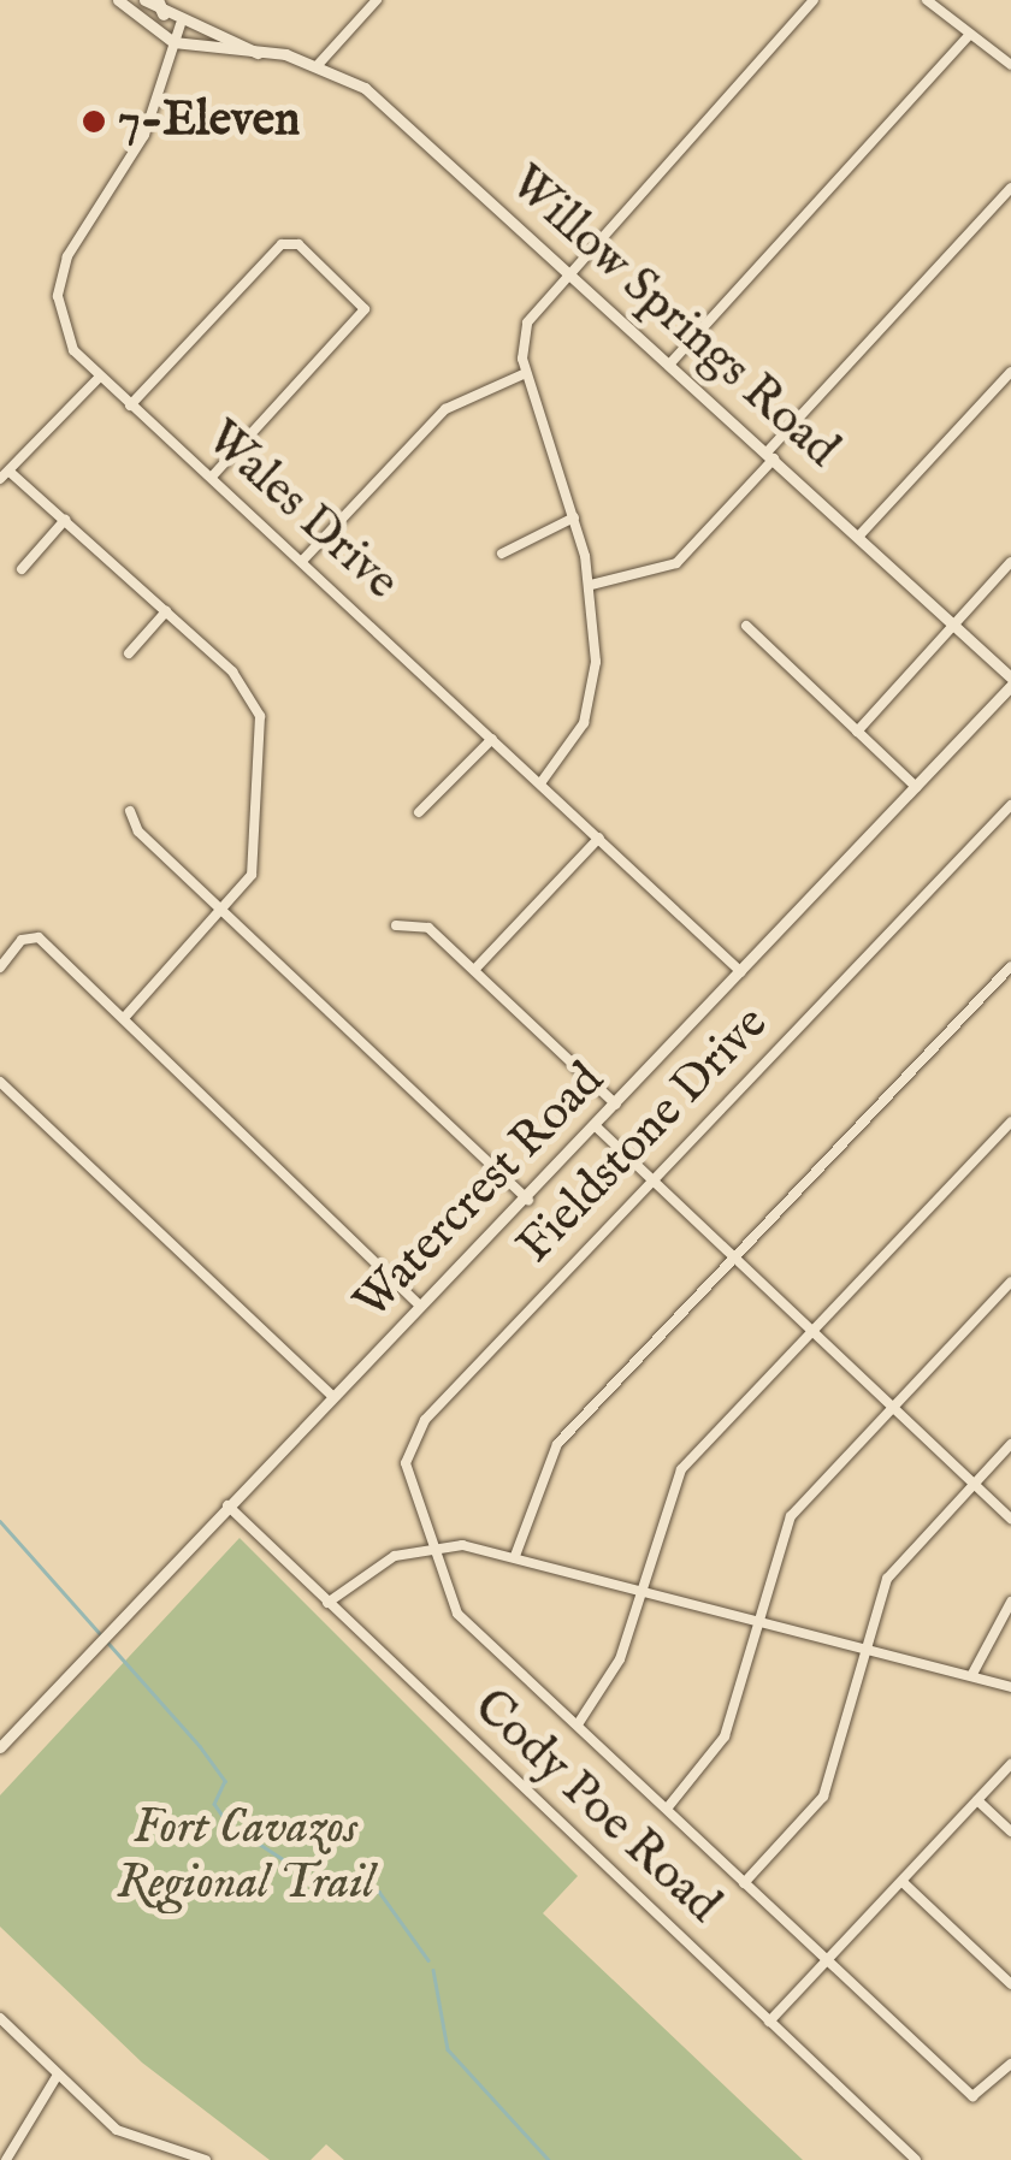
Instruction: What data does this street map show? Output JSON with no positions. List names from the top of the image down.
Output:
{
  "streets": {
    "street": [
      "Willow Springs Road",
      "Wales Drive",
      "Fieldstone Drive",
      "Watercrest Road",
      "Cody Poe Road"
    ]
  },
  "crossings": [
    ["Willow Springs Road", "Wales Drive"],
    ["Willow Springs Road", "Watercrest Road"],
    ["Wales Drive", "Watercrest Road"],
    ["Watercrest Road", "Cody Poe Road"]
  ],
  "parks": ["Fort Cavazos Regional Trail"],
  "places": ["7-Eleven"]
}
